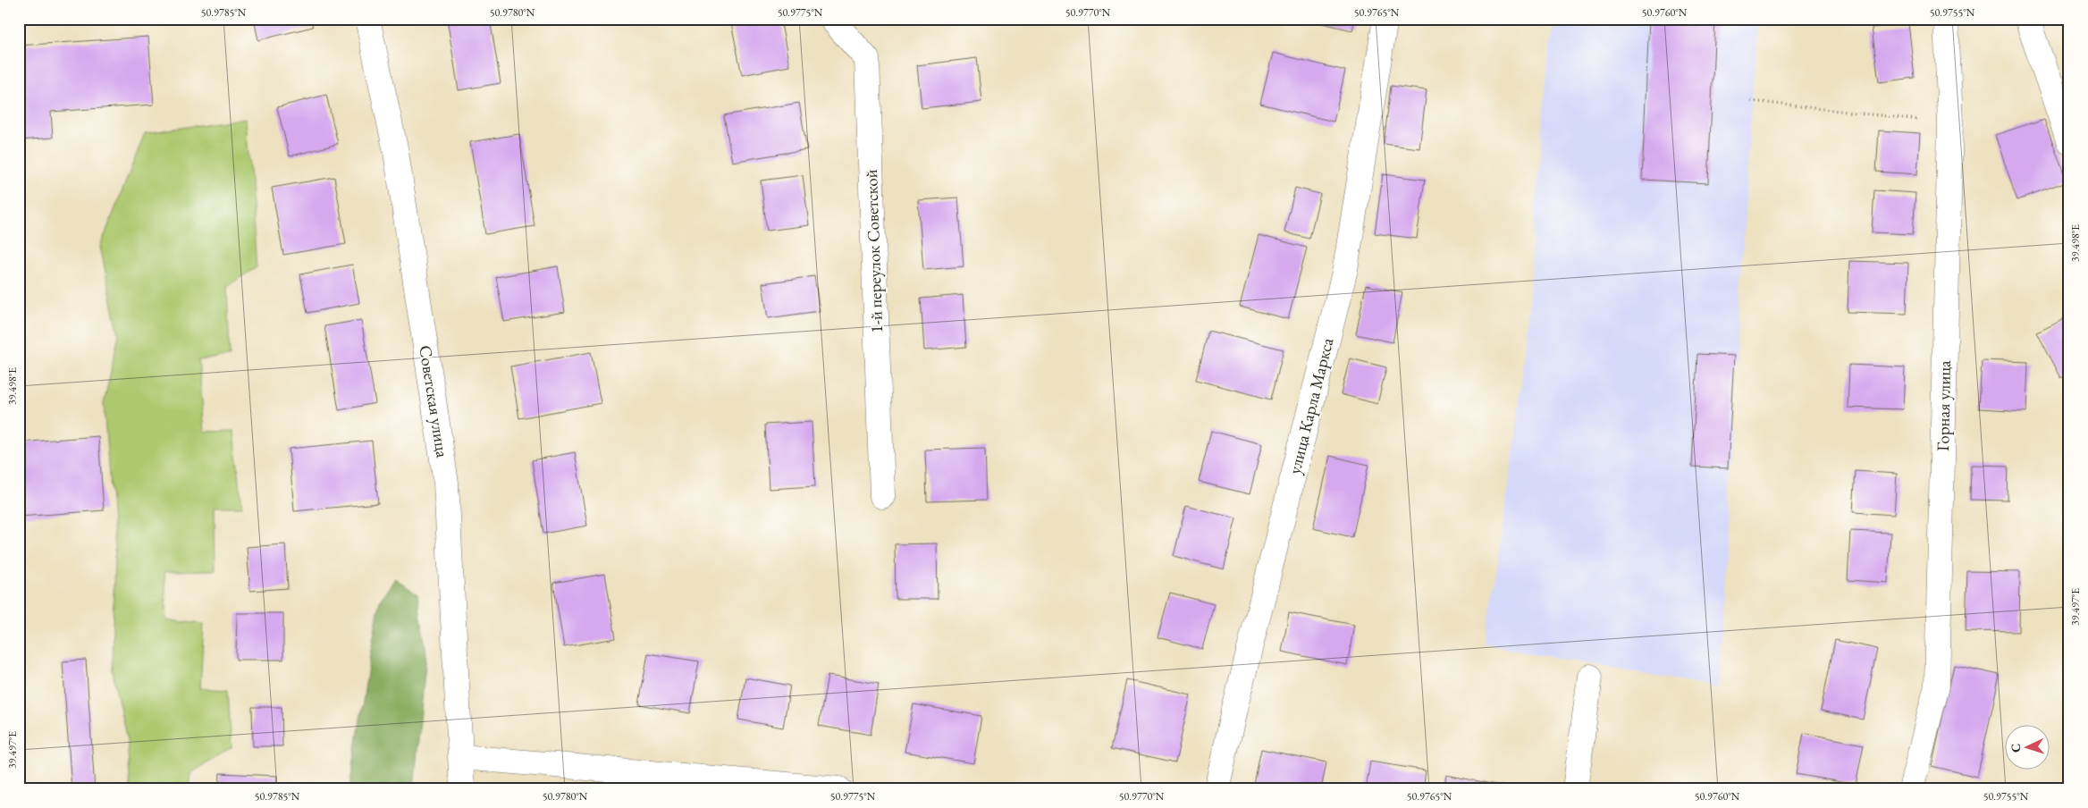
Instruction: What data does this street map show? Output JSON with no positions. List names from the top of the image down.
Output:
{
  "streets": {
    "street": [
      "1-й переулок Советской",
      "Советская улица",
      "улица Карла Маркса",
      "Горная улица"
    ]
  },
  "north": "left",
  "coordinates": [
    "50.9785°N",
    "50.9780°N",
    "50.9775°N",
    "50.9770°N",
    "50.9765°N",
    "50.9760°N",
    "50.9755°N",
    "39.498°E",
    "39.497°E"
  ]
}
